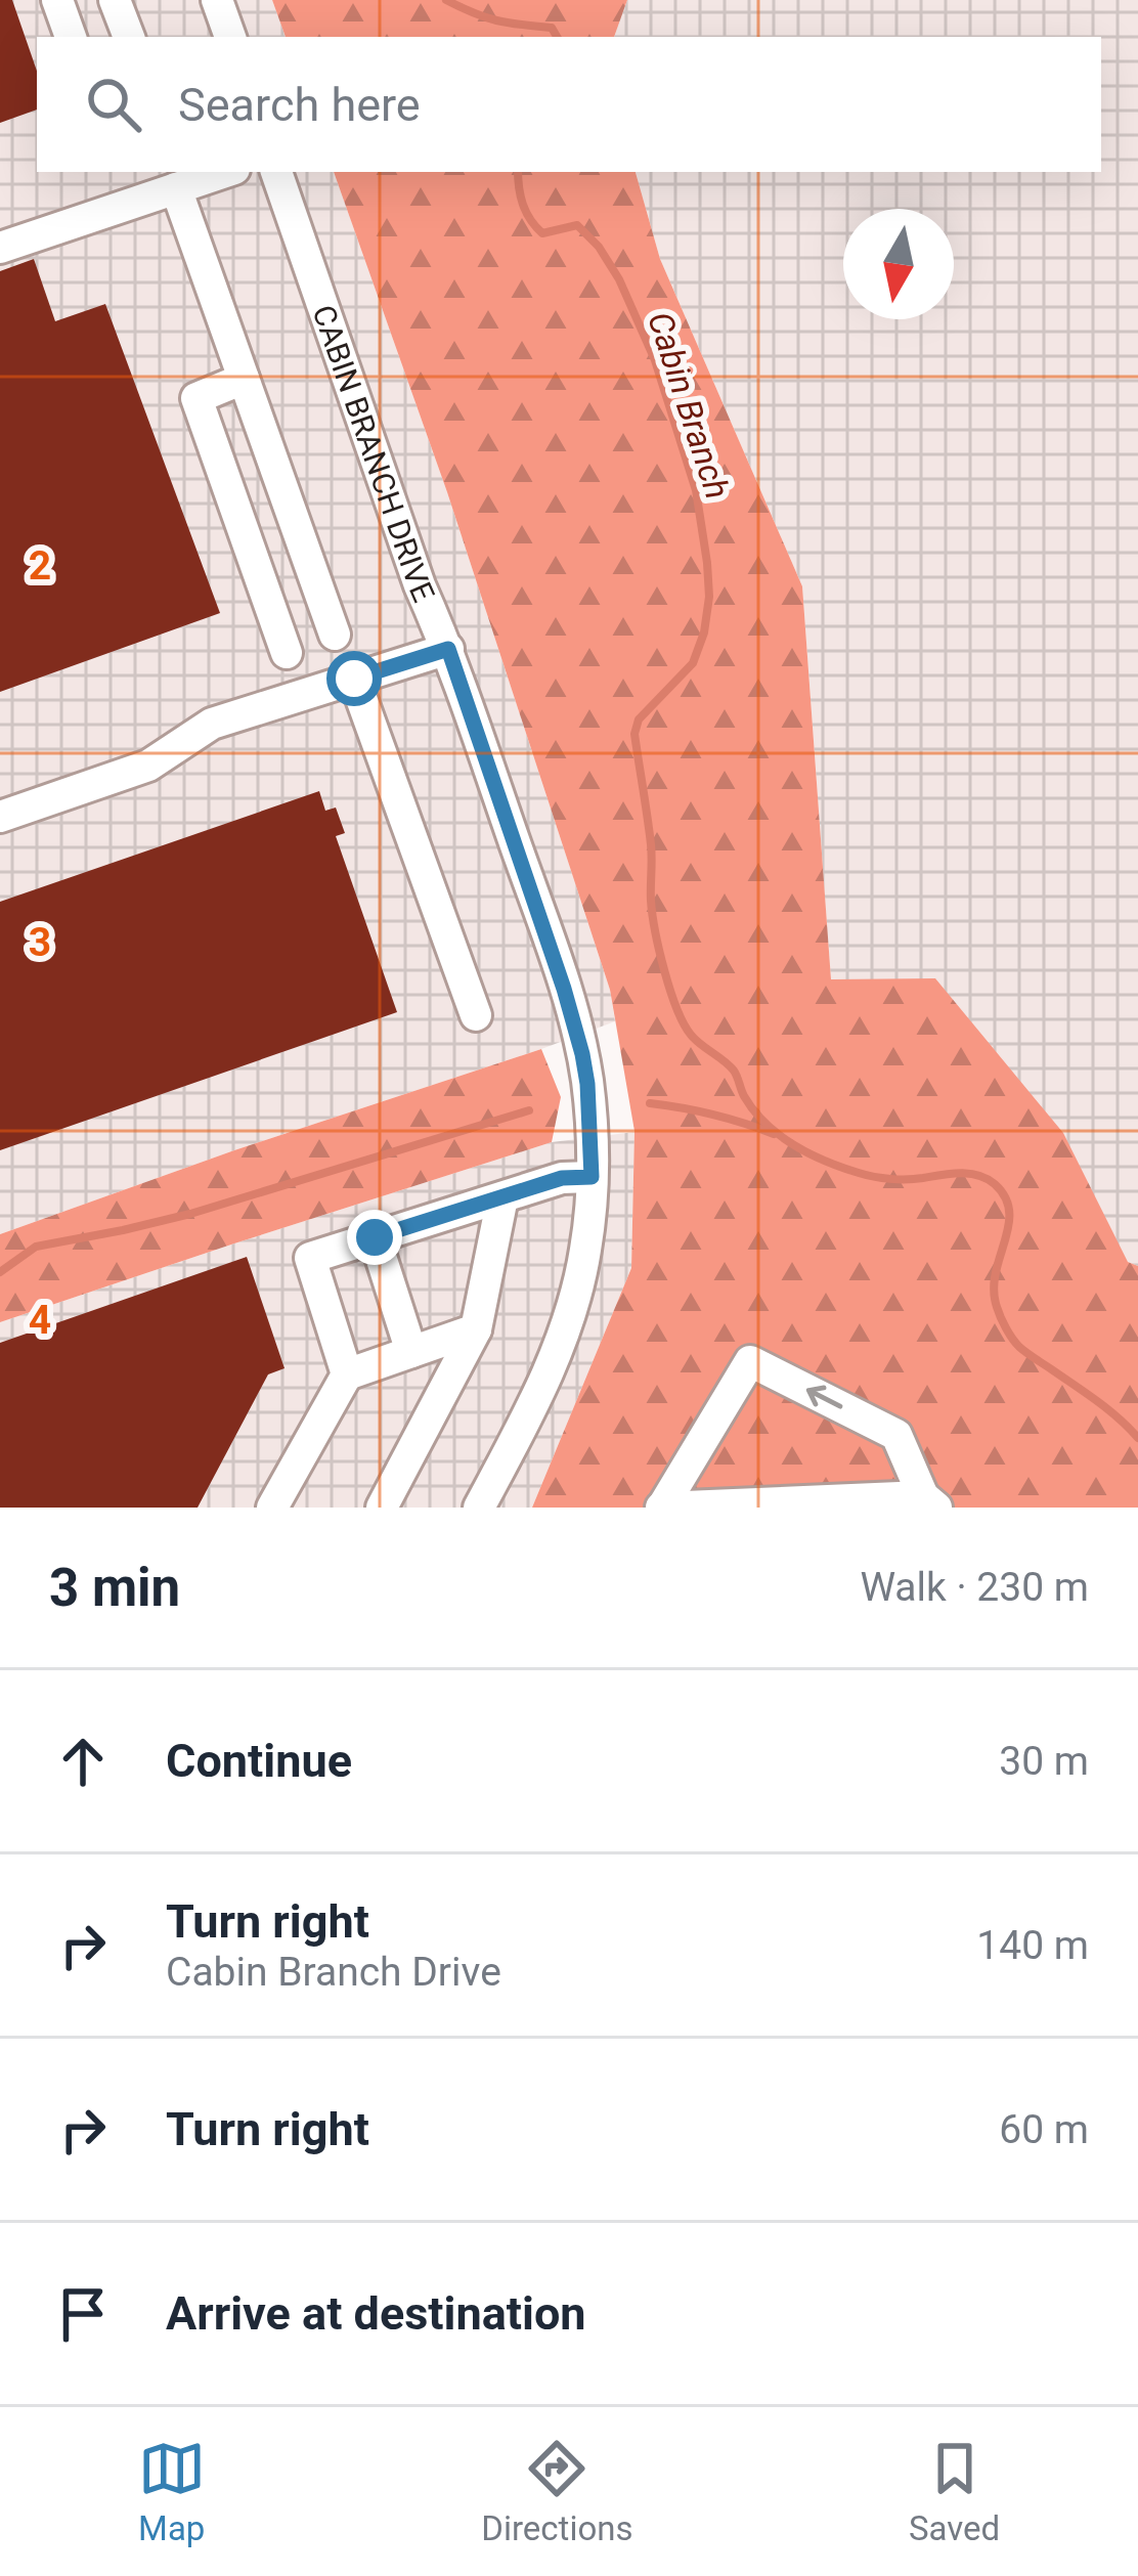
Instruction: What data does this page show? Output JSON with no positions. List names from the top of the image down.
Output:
{
  "streets": {
    "street": ["CABIN BRANCH DRIVE"]
  },
  "water": ["Cabin Branch"],
  "north": "bottom",
  "page": {
    "search": "Search here",
    "heading": ["3 min", "Walk · 230 m"],
    "list": [
      ["Continue", "30 m"],
      ["Turn right", "Cabin Branch Drive", "140 m"],
      ["Turn right", "60 m"],
      "Arrive at destination"
    ],
    "nav": ["Map", "Directions", "Saved"]
  },
  "grid": {
    "rows": ["2", "3", "4"]
  }
}
